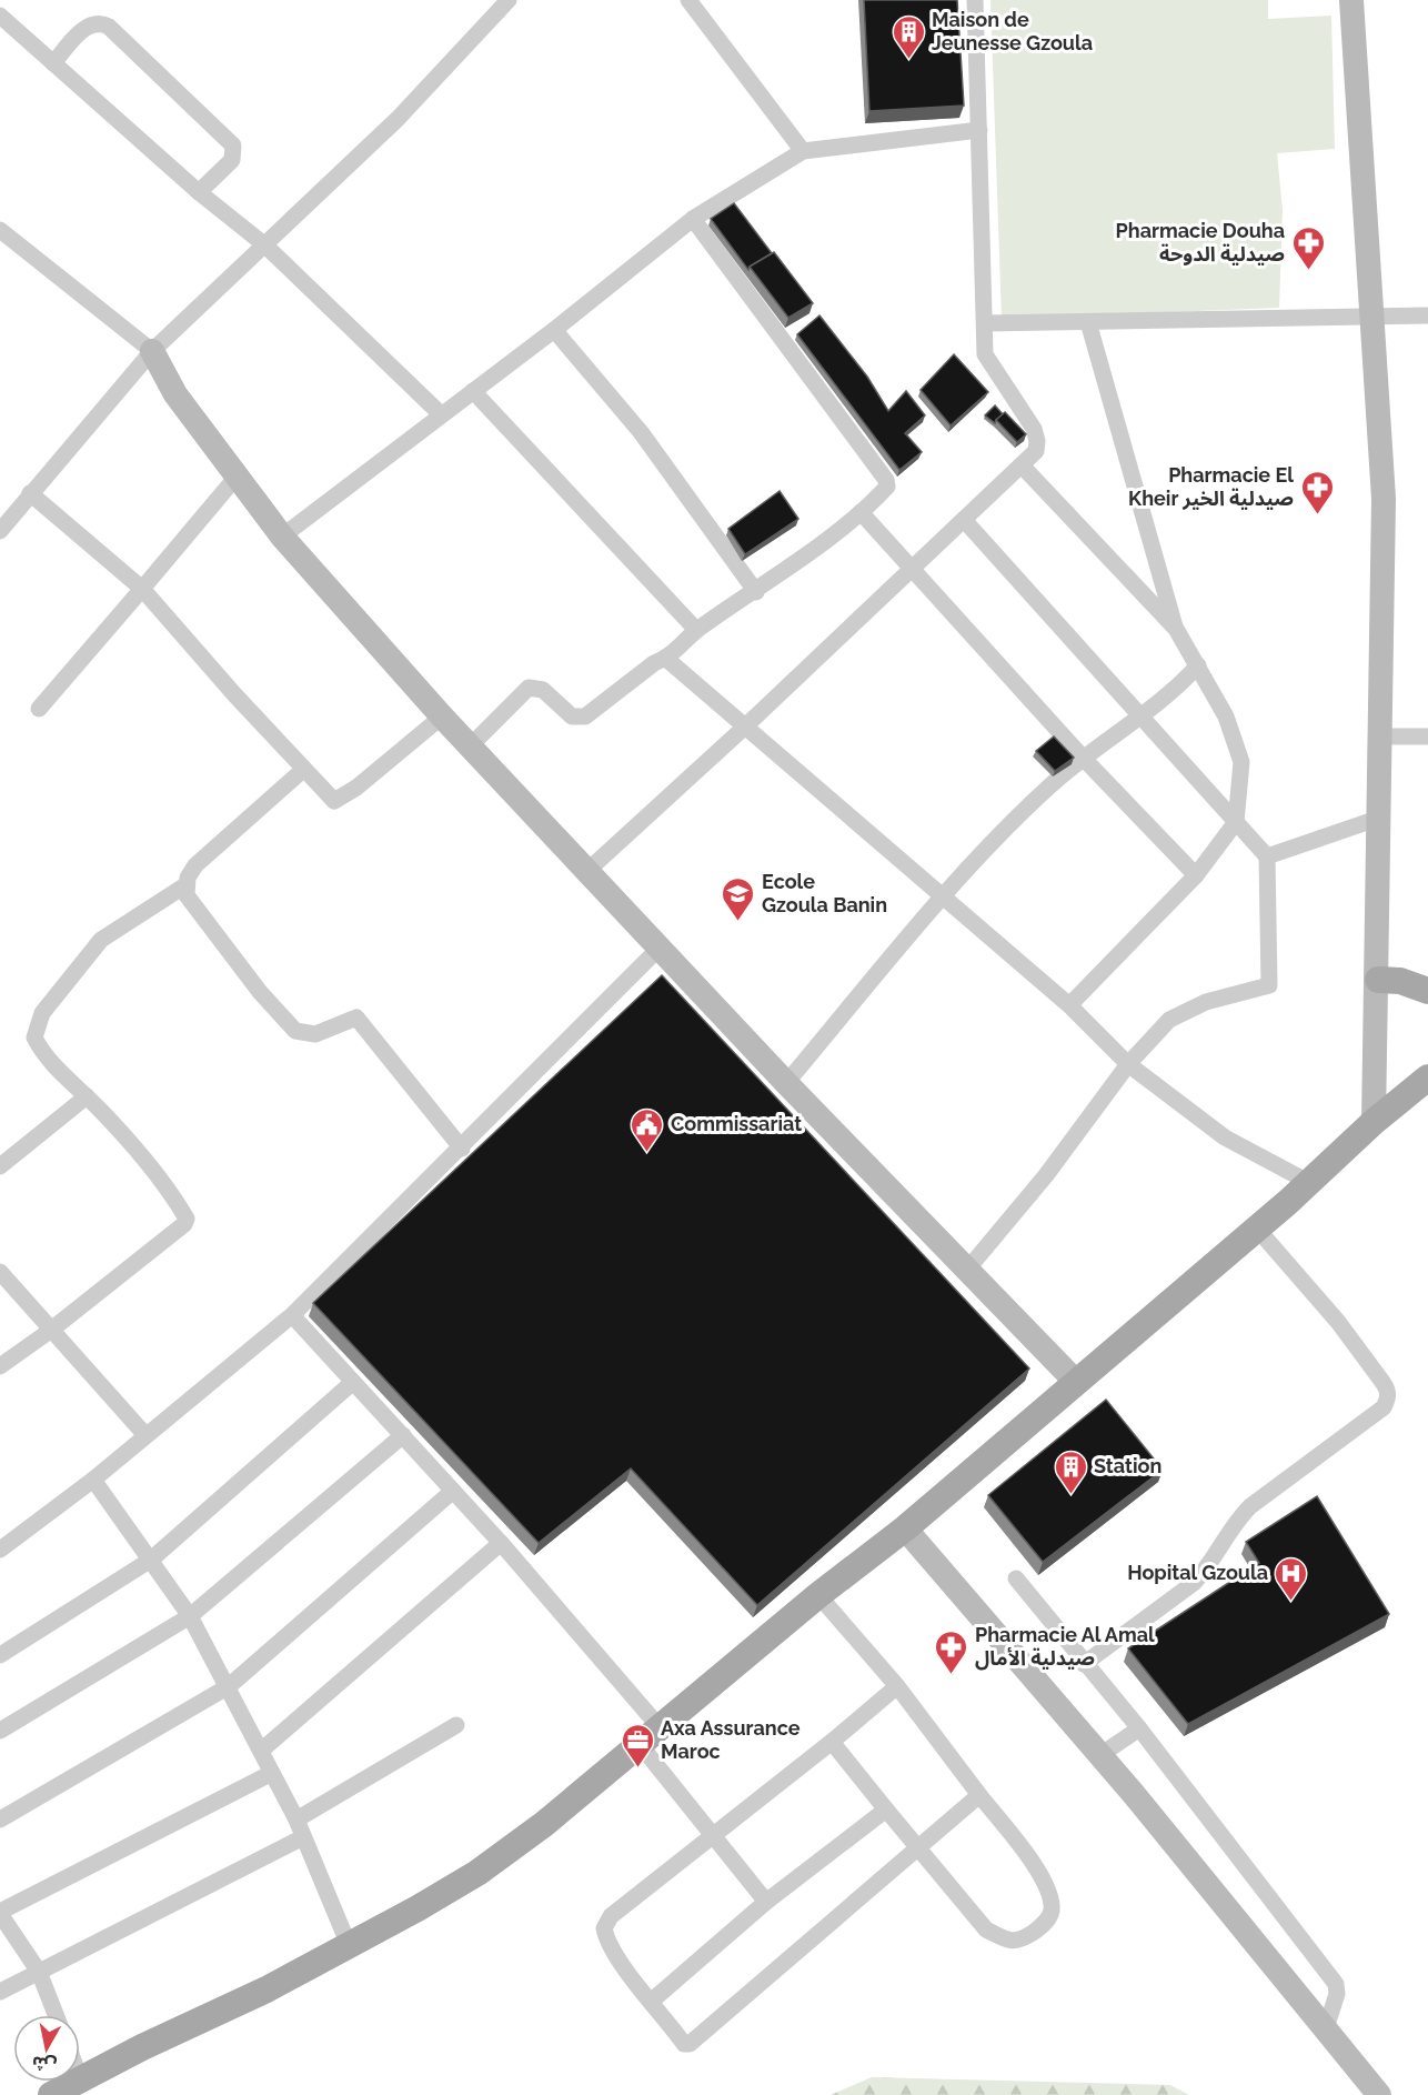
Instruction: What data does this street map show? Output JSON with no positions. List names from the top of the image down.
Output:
{
  "places": {
    "building": ["Maison de Jeunesse Gzoula", "Station"],
    "pharmacy": ["Pharmacie Douha صيدلية الدوحة", "Pharmacie El Kheir صيدلية الخير", "Pharmacie Al Amal صيدلية الأمال"],
    "school or university": ["Ecole Gzoula Banin"],
    "public building": ["Commissariat"],
    "hospital": ["Hopital Gzoula"],
    "office": ["Axa Assurance Maroc"]
  },
  "north": "bottom"
}
